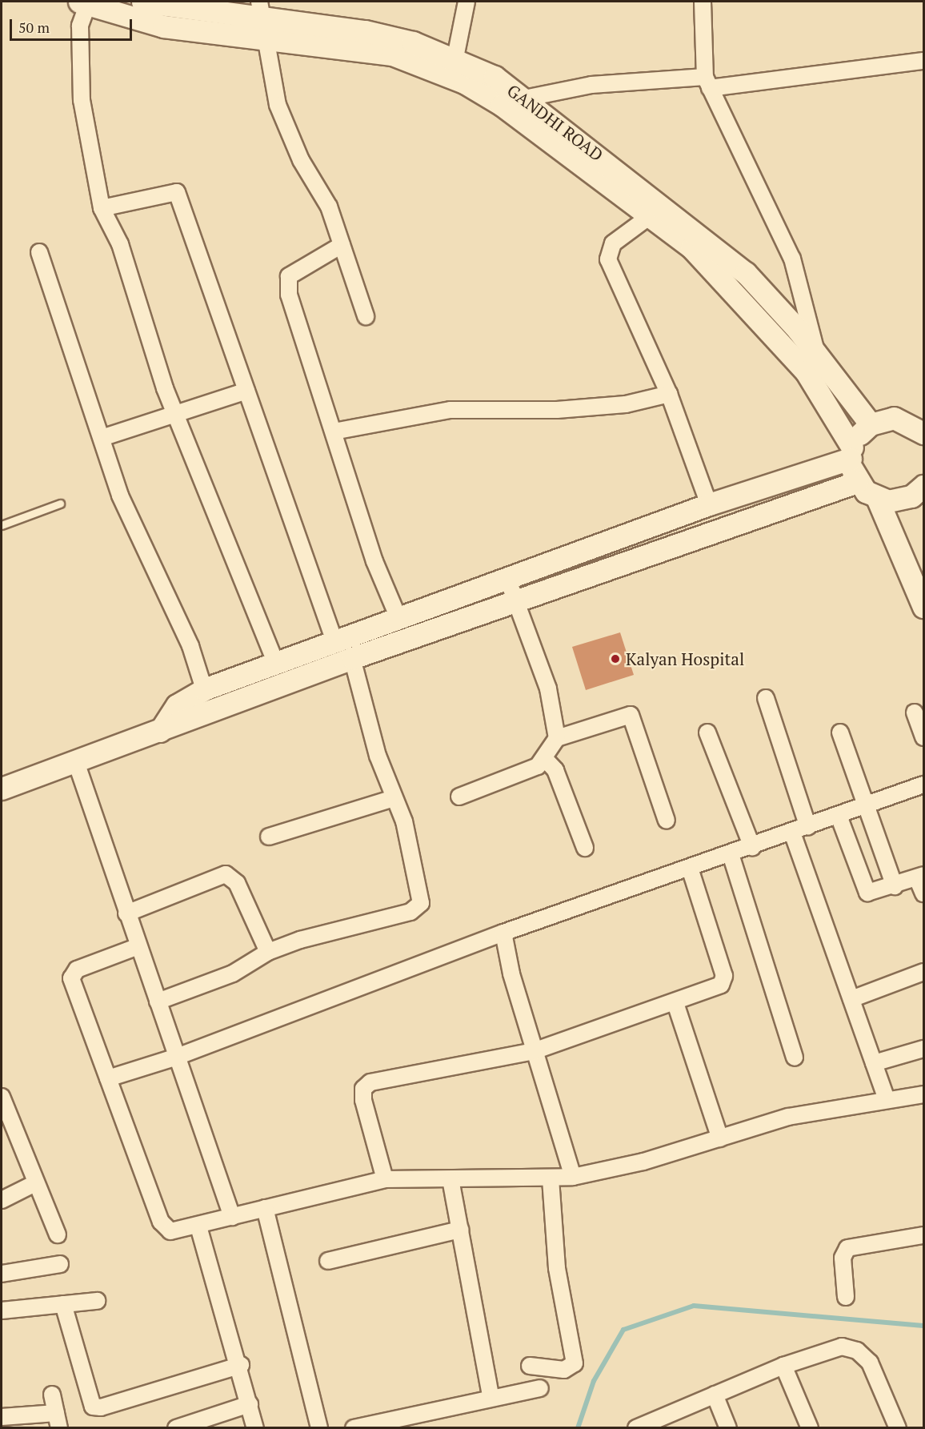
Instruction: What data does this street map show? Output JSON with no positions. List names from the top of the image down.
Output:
{
  "streets": {
    "main road": ["GANDHI ROAD"]
  },
  "places": ["Kalyan Hospital"],
  "scale_bar": "50 m"
}
